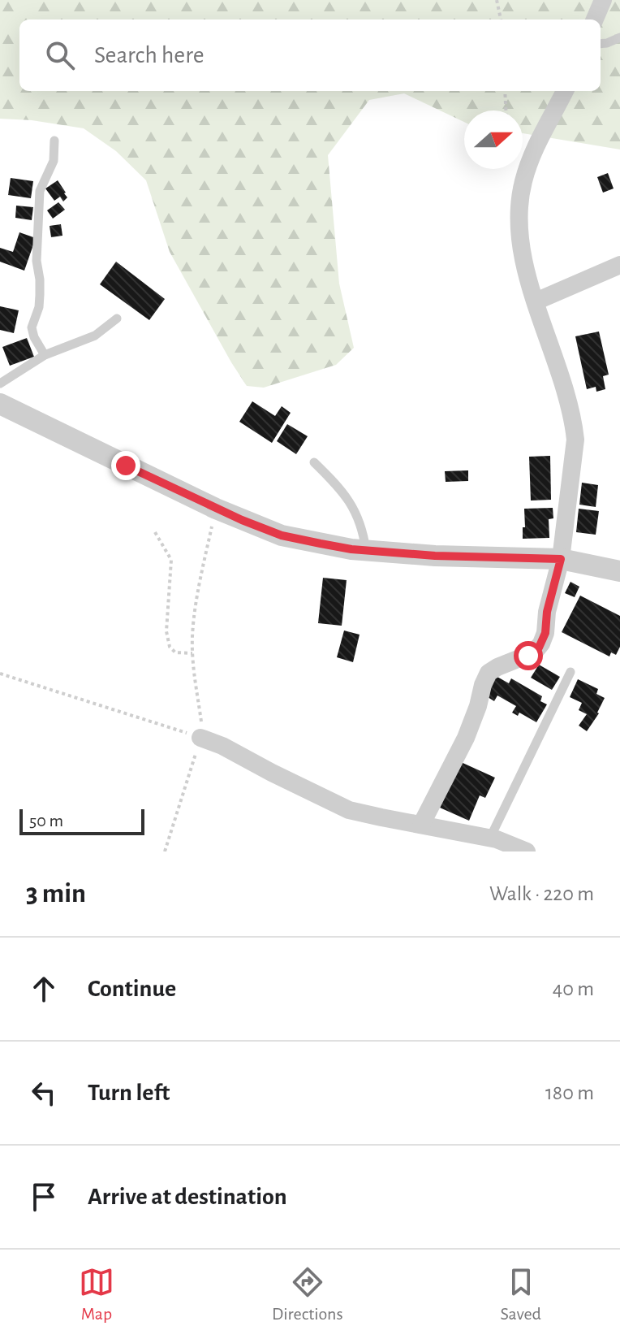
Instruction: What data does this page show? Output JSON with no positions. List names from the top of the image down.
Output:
{
  "scale_bar": "50 m",
  "north": "right",
  "page": {
    "search": "Search here",
    "scale": "50 m",
    "heading": ["3 min", "Walk · 220 m"],
    "list": [
      ["Continue", "40 m"],
      ["Turn left", "180 m"],
      "Arrive at destination"
    ],
    "nav": ["Map", "Directions", "Saved"]
  }
}
